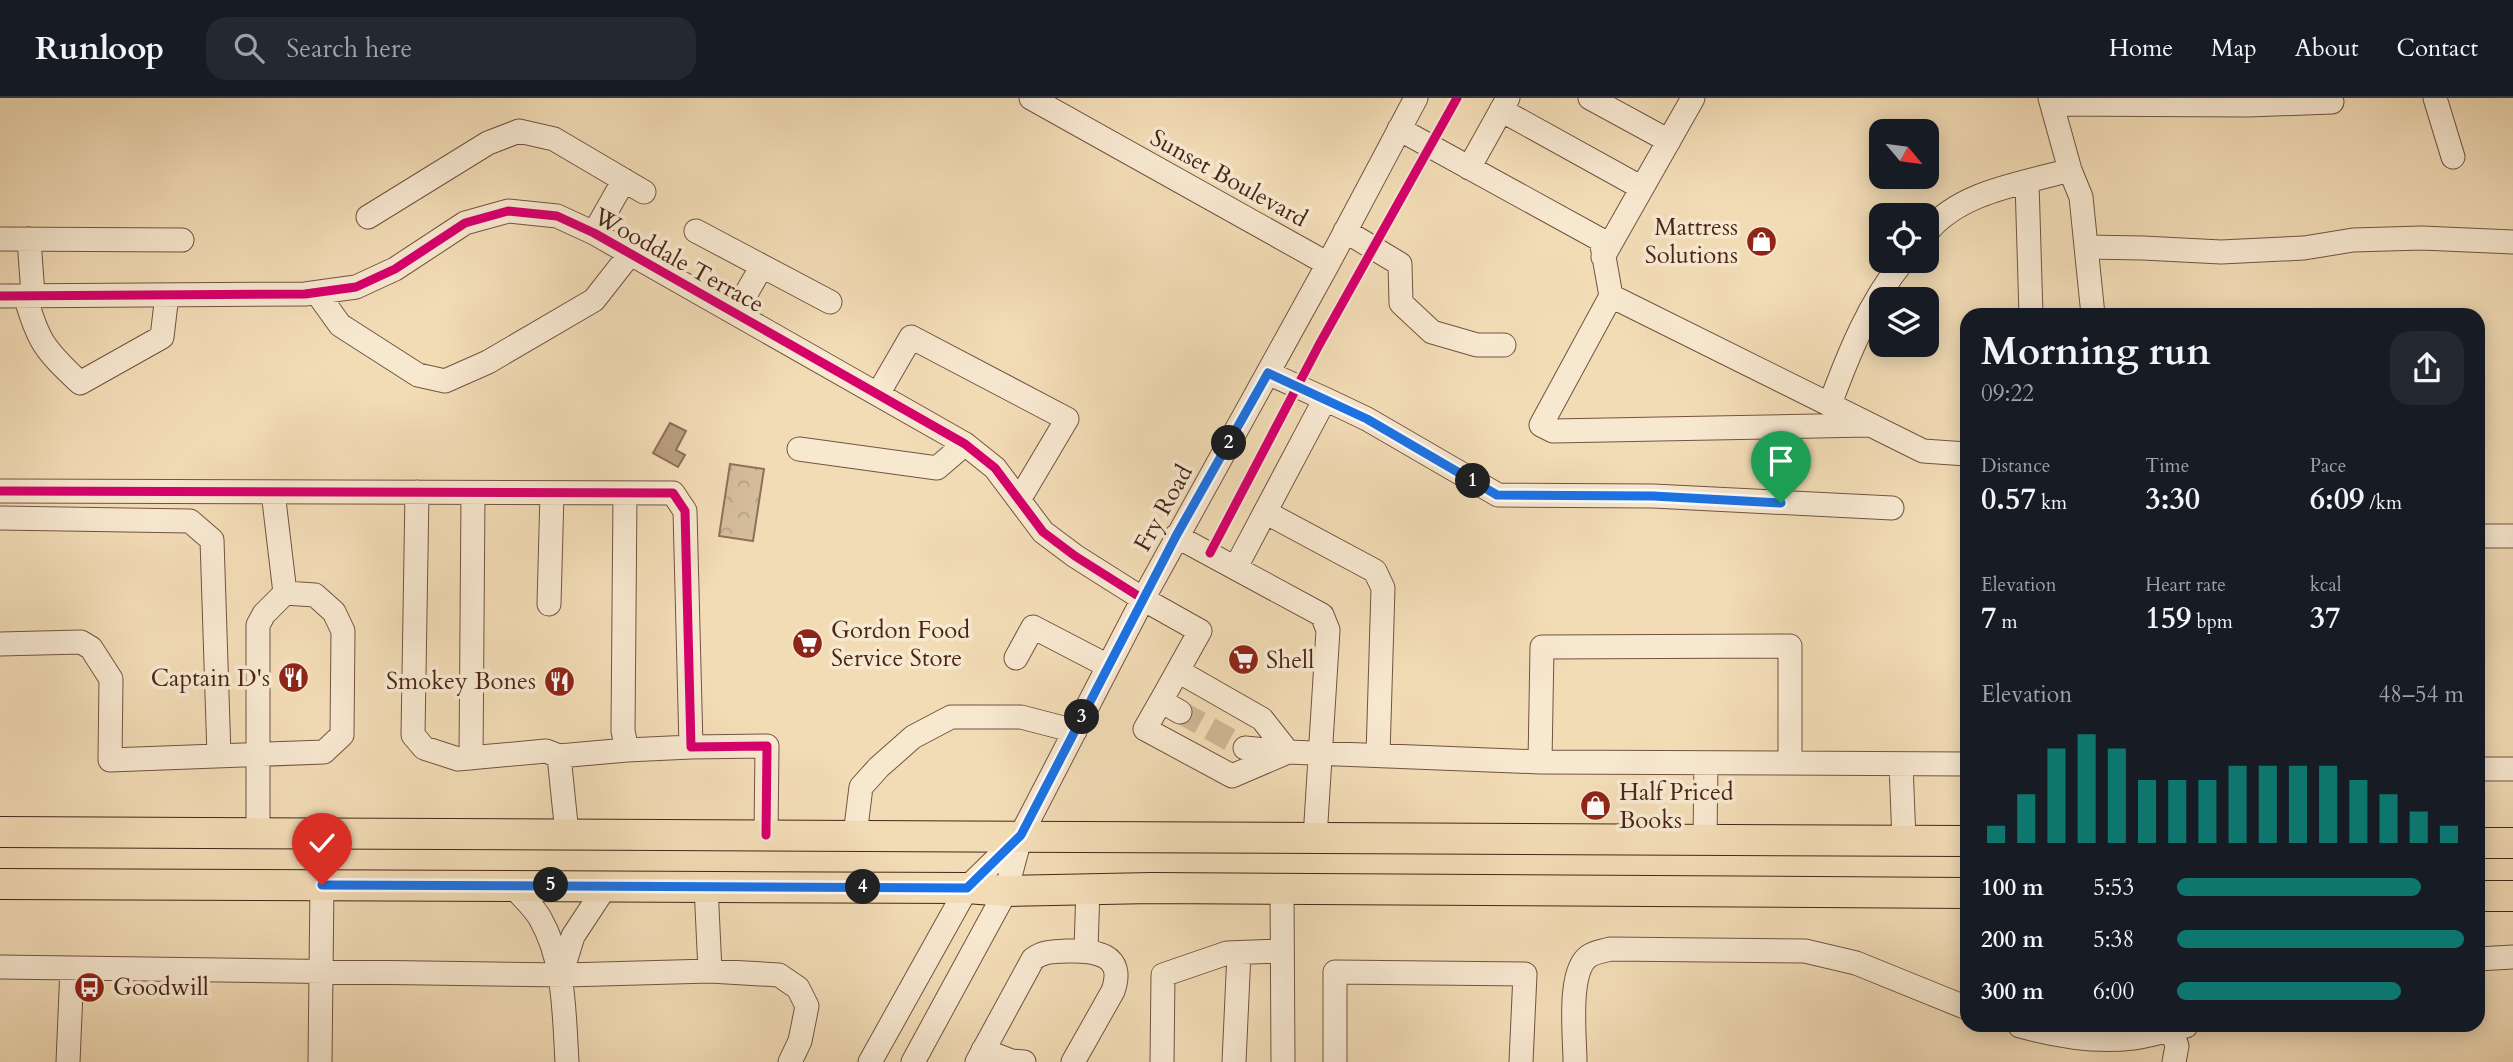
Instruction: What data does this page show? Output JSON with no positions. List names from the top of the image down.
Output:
{
  "streets": {
    "street": ["Sunset Boulevard", "Wooddale Terrace", "Fry Road"]
  },
  "crossings": [
    ["Sunset Boulevard", "Fry Road"],
    ["Wooddale Terrace", "Fry Road"]
  ],
  "places": {
    "shop": ["Mattress Solutions", "Half Priced Books"],
    "supermarket": ["Gordon Food Service Store", "Shell"],
    "restaurant": ["Captain D's", "Smokey Bones"],
    "bus stop": ["Goodwill"]
  },
  "north": "bottom right",
  "page": {
    "header": "Runloop",
    "search": "Search here",
    "nav": [
      "Home",
      "Map",
      "About",
      "Contact"
    ],
    "heading": ["Morning run", "09:22"],
    "pins": [
      "2",
      "1",
      "3",
      "5",
      "4"
    ],
    "stats": [
      ["Distance", "0.57 km"],
      ["Time", "3:30"],
      ["Pace", "6:09 /km"],
      ["Elevation", "7 m"],
      ["Heart rate", "159 bpm"],
      ["kcal", "37"]
    ],
    "chart": ["Elevation", "48–54 m"],
    "list": [
      {
        "name": "100 m",
        "note": "5:53"
      },
      {
        "name": "200 m",
        "note": "5:38"
      },
      {
        "name": "300 m",
        "note": "6:00"
      }
    ]
  }
}
